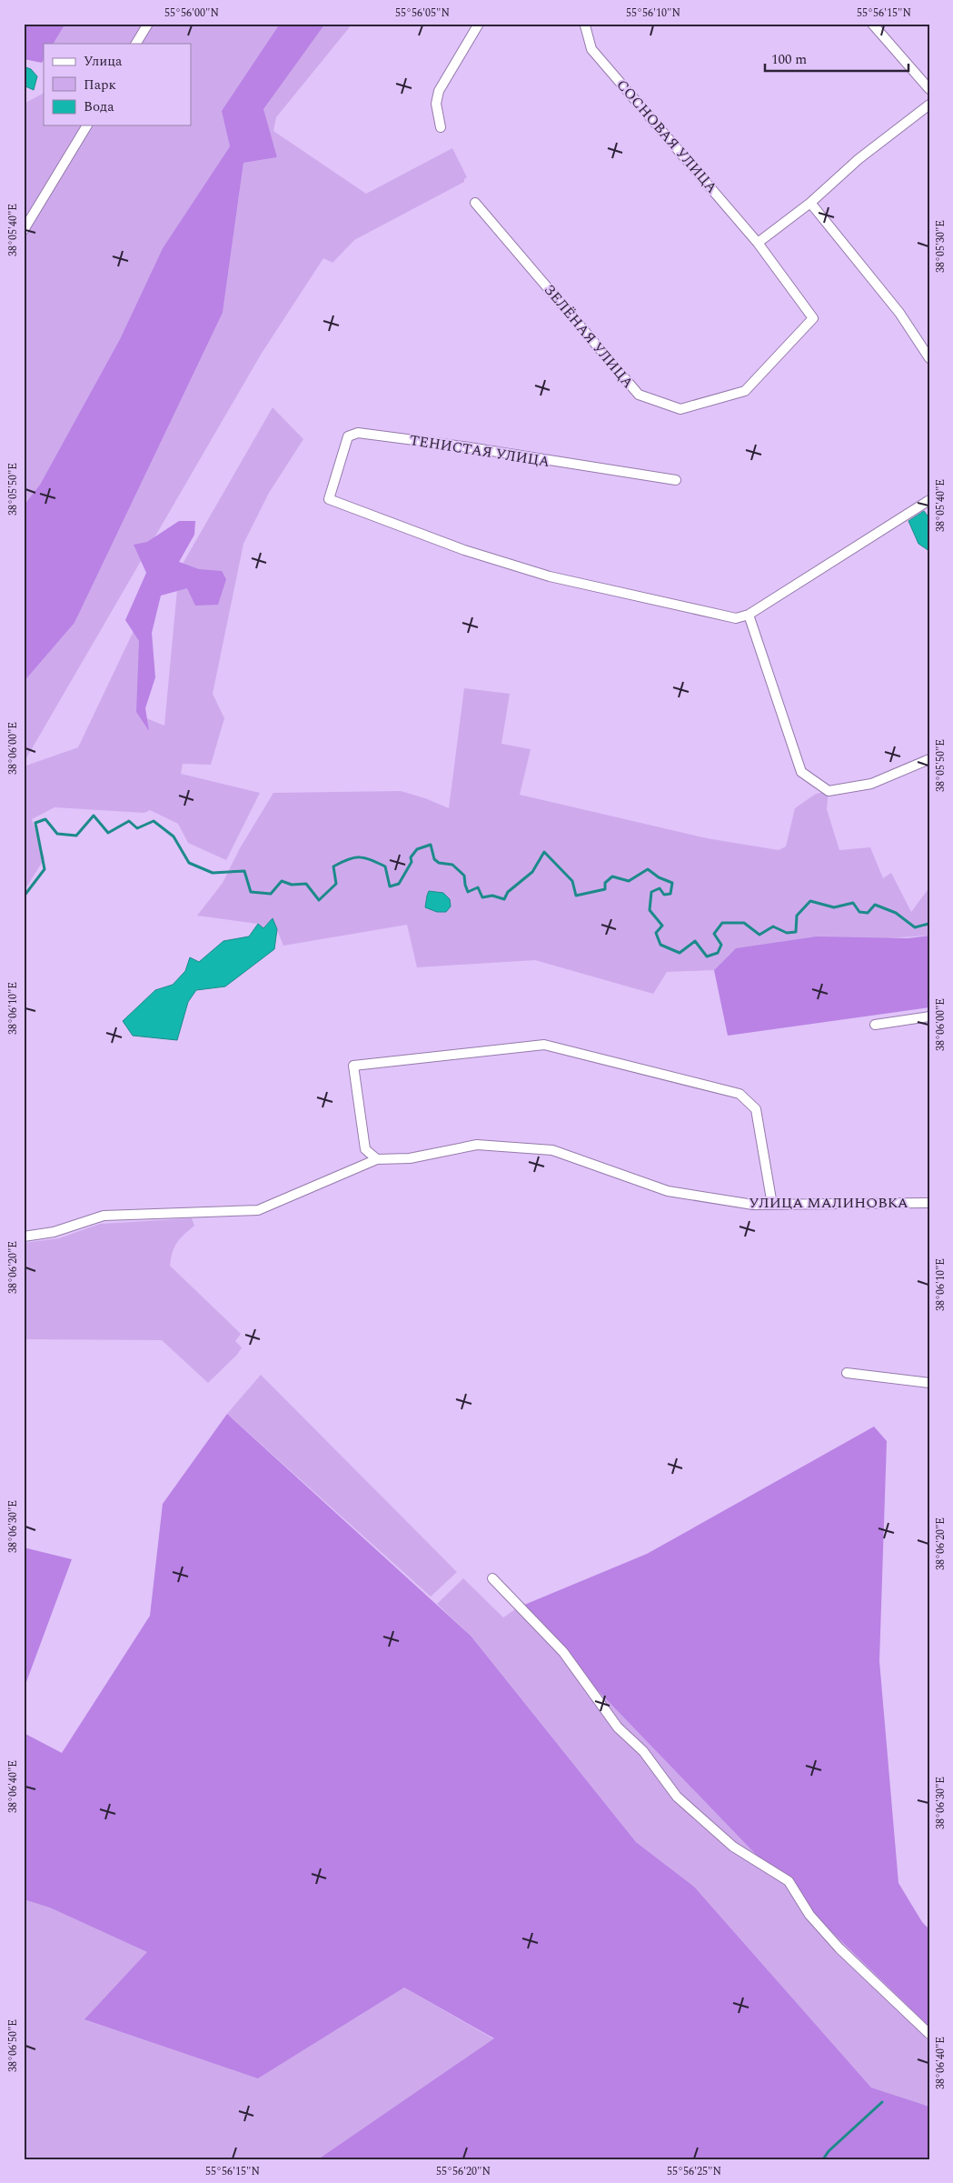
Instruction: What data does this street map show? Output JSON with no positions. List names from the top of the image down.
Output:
{
  "streets": {
    "street": [
      "СОСНОВАЯ УЛИЦА",
      "ЗЕЛЁНАЯ УЛИЦА",
      "ТЕНИСТАЯ УЛИЦА",
      "УЛИЦА МАЛИНОВКА"
    ]
  },
  "crossings": [
    ["СОСНОВАЯ УЛИЦА", "ЗЕЛЁНАЯ УЛИЦА"]
  ],
  "legend": ["Улица", "Парк", "Вода"],
  "scale_bar": "100 m",
  "coordinates": [
    "55°56'00\"N",
    "55°56'05\"N",
    "55°56'10\"N",
    "55°56'15\"N",
    "38°05'40\"E",
    "38°05'30\"E",
    "38°05'50\"E",
    "38°06'00\"E",
    "38°06'10\"E",
    "38°06'20\"E",
    "38°06'30\"E",
    "38°06'40\"E",
    "38°06'50\"E",
    "55°56'20\"N",
    "55°56'25\"N"
  ]
}
